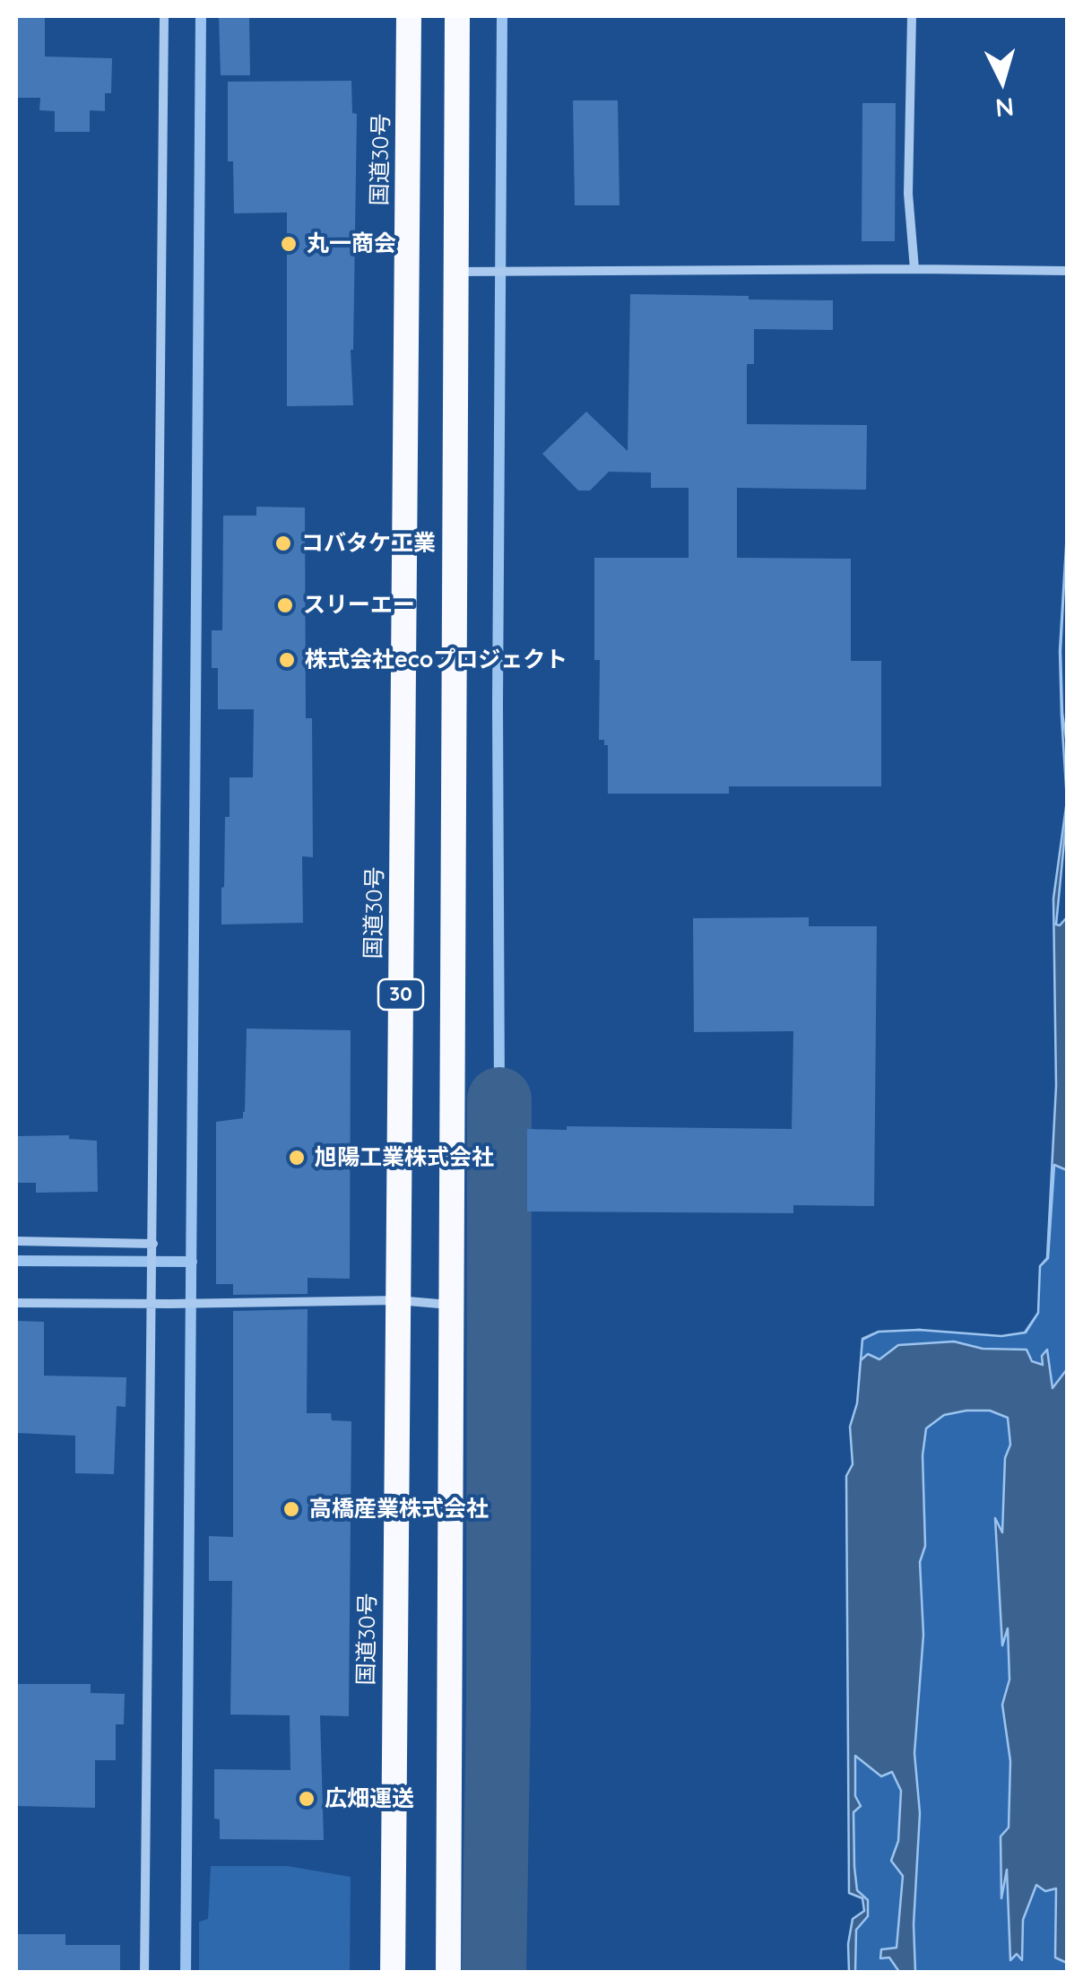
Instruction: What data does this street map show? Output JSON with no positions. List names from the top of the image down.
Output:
{
  "streets": {
    "highway": ["国道30号", "30"]
  },
  "places": [
    "丸一商会",
    "コバタケ工業",
    "スリーエー",
    "株式会社ecoプロジェクト",
    "旭陽工業株式会社",
    "高橋産業株式会社",
    "広畑運送"
  ],
  "north": "bottom"
}
